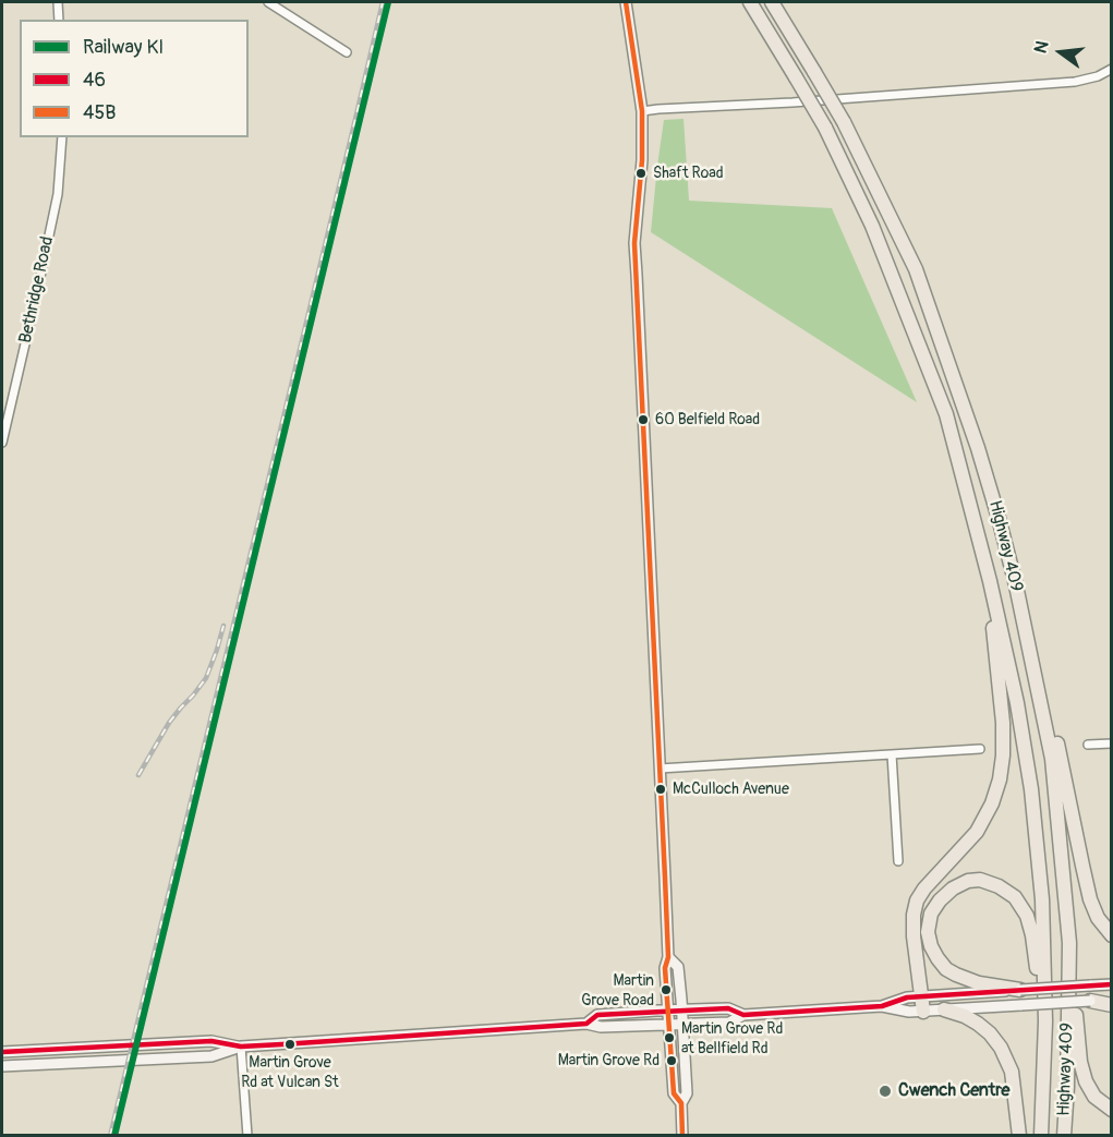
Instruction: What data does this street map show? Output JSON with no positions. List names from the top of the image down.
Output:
{
  "streets": {
    "highway": ["Highway 409"],
    "street": ["Bethridge Road"]
  },
  "places": [
    "Shaft Road",
    "60 Belfield Road",
    "McCulloch Avenue",
    "Martin Grove Road",
    "Martin Grove Rd at Bellfield Rd",
    "Martin Grove Rd at Vulcan St",
    "Martin Grove Rd",
    "Cwench Centre"
  ],
  "lines": ["rail line KI", "transit line 45B", "transit line 46"],
  "legend": ["Railway KI", "46", "45B"],
  "north": "left"
}
